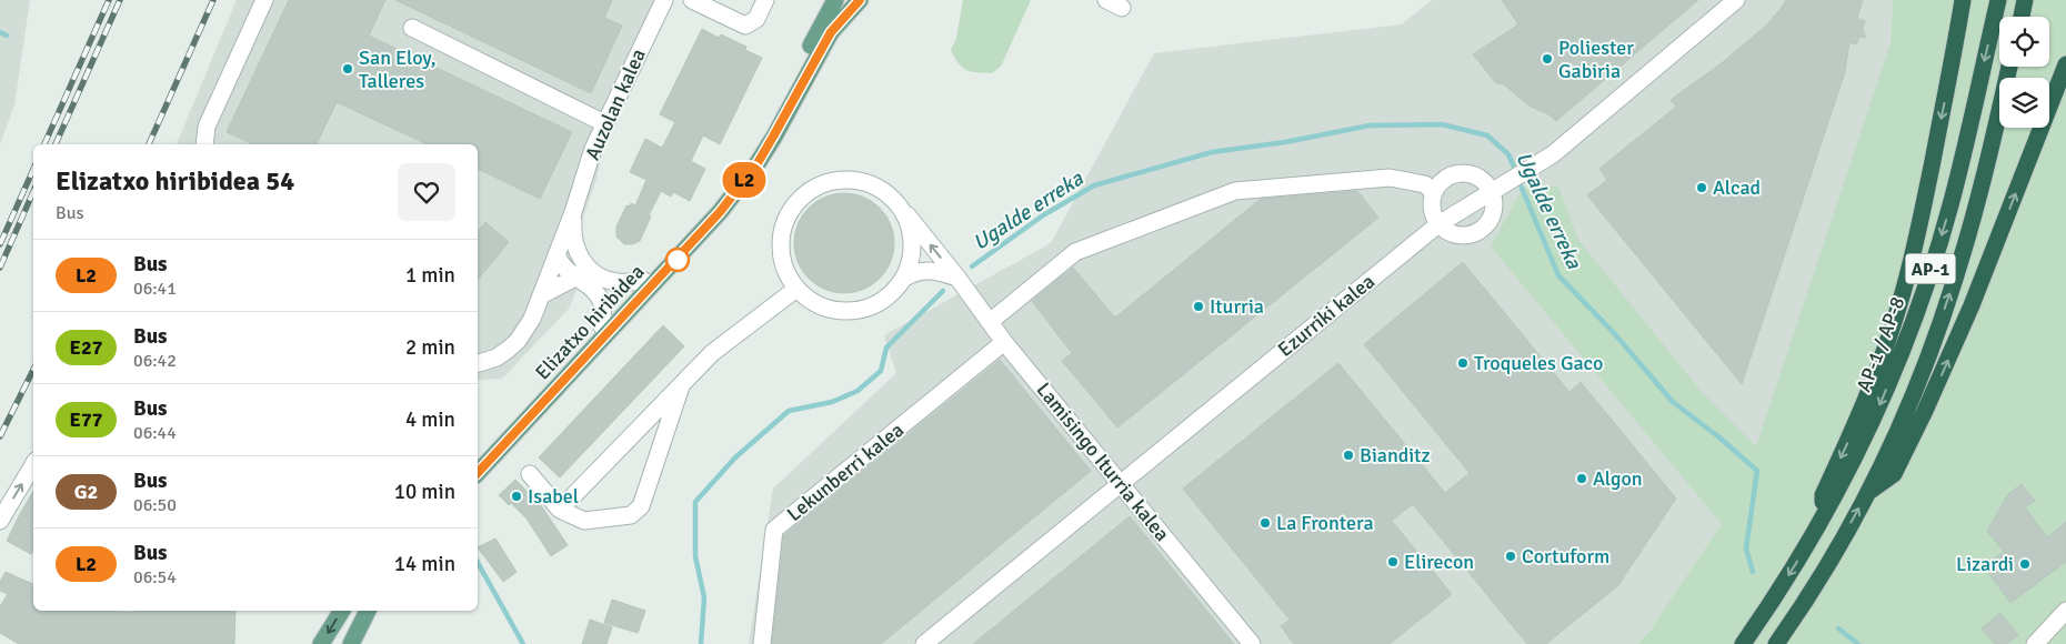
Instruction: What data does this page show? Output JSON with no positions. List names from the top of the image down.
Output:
{
  "streets": {
    "highway": ["AP-1", "AP-1 / AP-8"],
    "main road": ["Elizatxo hiribidea"],
    "street": [
      "Auzolan kalea",
      "Ezurriki kalea",
      "Lamisingo Iturria kalea",
      "Lekunberri kalea"
    ]
  },
  "crossings": [
    ["Ezurriki kalea", "Lamisingo Iturria kalea"],
    ["Lamisingo Iturria kalea", "Lekunberri kalea"]
  ],
  "water": ["Ugalde erreka"],
  "places": [
    "Poliester Gabiria",
    "San Eloy, Talleres",
    "Alcad",
    "Iturria",
    "Troqueles Gaco",
    "Bianditz",
    "Algon",
    "Isabel",
    "La Frontera",
    "Cortuform",
    "Elirecon",
    "Lizardi"
  ],
  "lines": ["bus line L2"],
  "page": {
    "on_map": "L2",
    "heading": ["Elizatxo hiribidea 54", "Bus"],
    "list": [
      {
        "mark": "L2",
        "name": "Bus",
        "note": "06:41",
        "value": "1 min"
      },
      {
        "mark": "E27",
        "name": "Bus",
        "note": "06:42",
        "value": "2 min"
      },
      {
        "mark": "E77",
        "name": "Bus",
        "note": "06:44",
        "value": "4 min"
      },
      {
        "mark": "G2",
        "name": "Bus",
        "note": "06:50",
        "value": "10 min"
      },
      {
        "mark": "L2",
        "name": "Bus",
        "note": "06:54",
        "value": "14 min"
      }
    ]
  }
}
